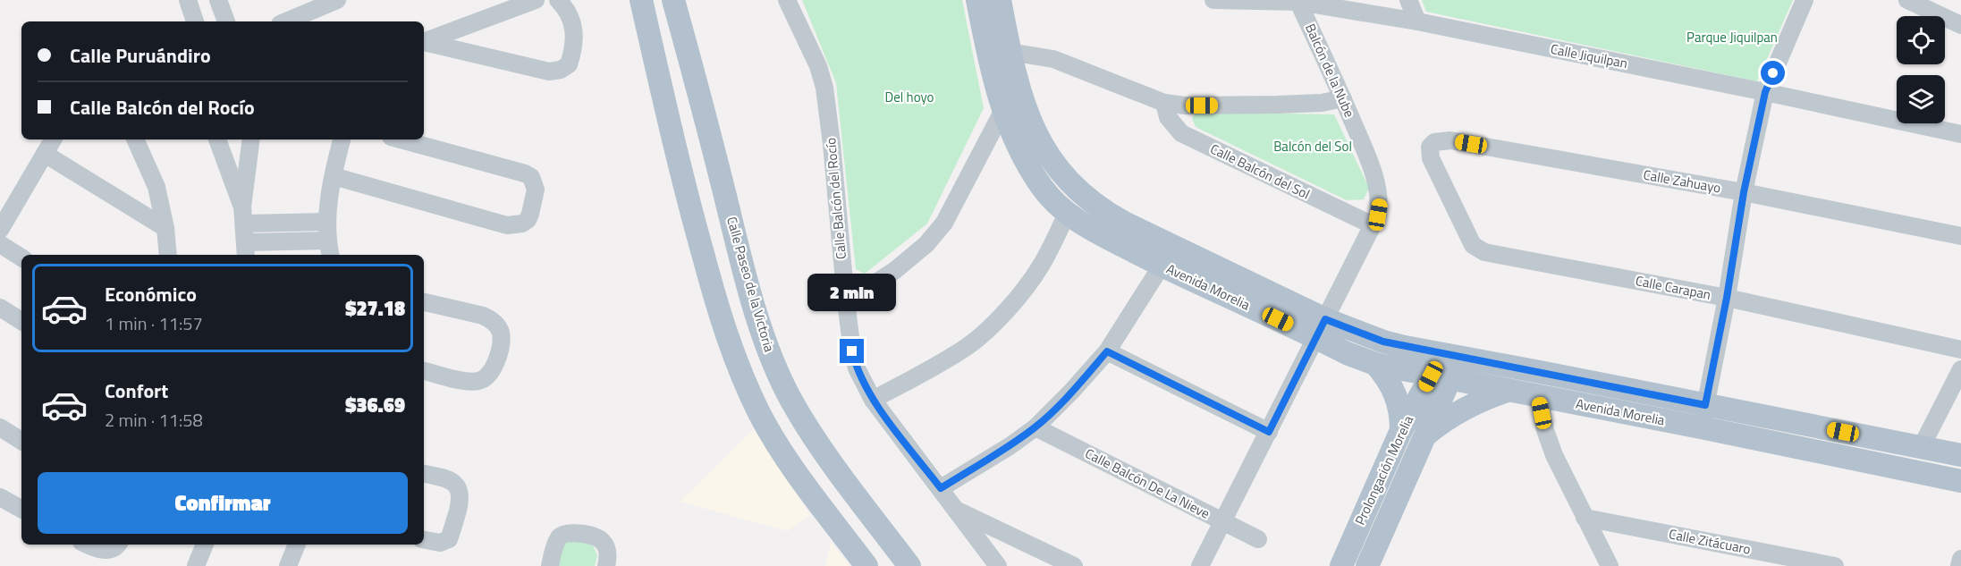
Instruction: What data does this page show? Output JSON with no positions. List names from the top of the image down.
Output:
{
  "streets": {
    "main road": ["Calle Paseo de la Victoria", "Avenida Morelia", "Prolongación Morelia"],
    "street": [
      "Calle Jiquilpan",
      "Balcón de la Nube",
      "Calle Balcón del Sol",
      "Calle Zahuayo",
      "Calle Balcón del Rocío",
      "Calle Carapan",
      "Calle Balcón De La Nieve",
      "Calle Zitácuaro"
    ]
  },
  "crossings": [
    ["Calle Jiquilpan", "Balcón de la Nube"],
    ["Balcón de la Nube", "Calle Balcón del Sol"],
    ["Balcón de la Nube", "Avenida Morelia"],
    ["Balcón de la Nube", "Calle Balcón De La Nieve"],
    ["Calle Zahuayo", "Calle Carapan"],
    ["Avenida Morelia", "Prolongación Morelia"]
  ],
  "parks": ["Parque Jiquilpan", "Del hoyo", "Balcón del Sol"],
  "page": {
    "banner": ["Calle Puruándiro", "Calle Balcón del Rocío"],
    "list": [
      {
        "name": "Económico",
        "note": "1 min · 11:57",
        "value": "$27.18"
      },
      {
        "name": "Confort",
        "note": "2 min · 11:58",
        "value": "$36.69"
      }
    ],
    "bubble": "2 min",
    "buttons": "Confirmar"
  }
}
